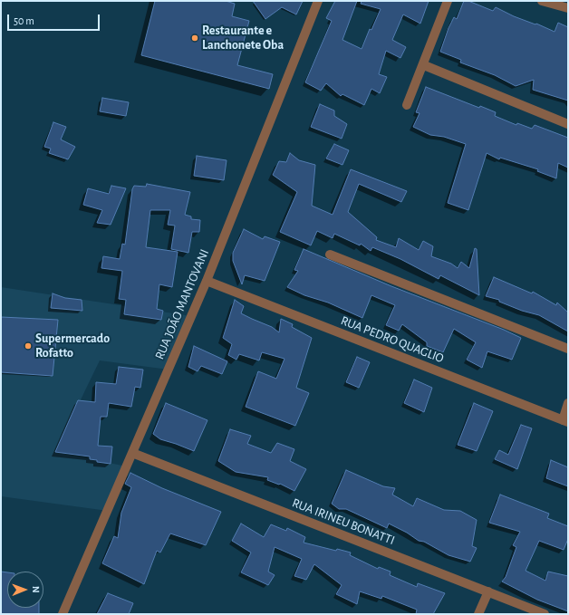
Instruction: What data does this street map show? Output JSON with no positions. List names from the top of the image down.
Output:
{
  "streets": {
    "street": ["RUA JOÃO MANTOVANI", "RUA PEDRO QUAGLIO", "RUA IRINEU BONATTI"]
  },
  "crossings": [
    ["RUA JOÃO MANTOVANI", "RUA PEDRO QUAGLIO"],
    ["RUA JOÃO MANTOVANI", "RUA IRINEU BONATTI"]
  ],
  "places": ["Restaurante e Lanchonete Oba", "Supermercado Rofatto"],
  "scale_bar": "50 m",
  "north": "right"
}
